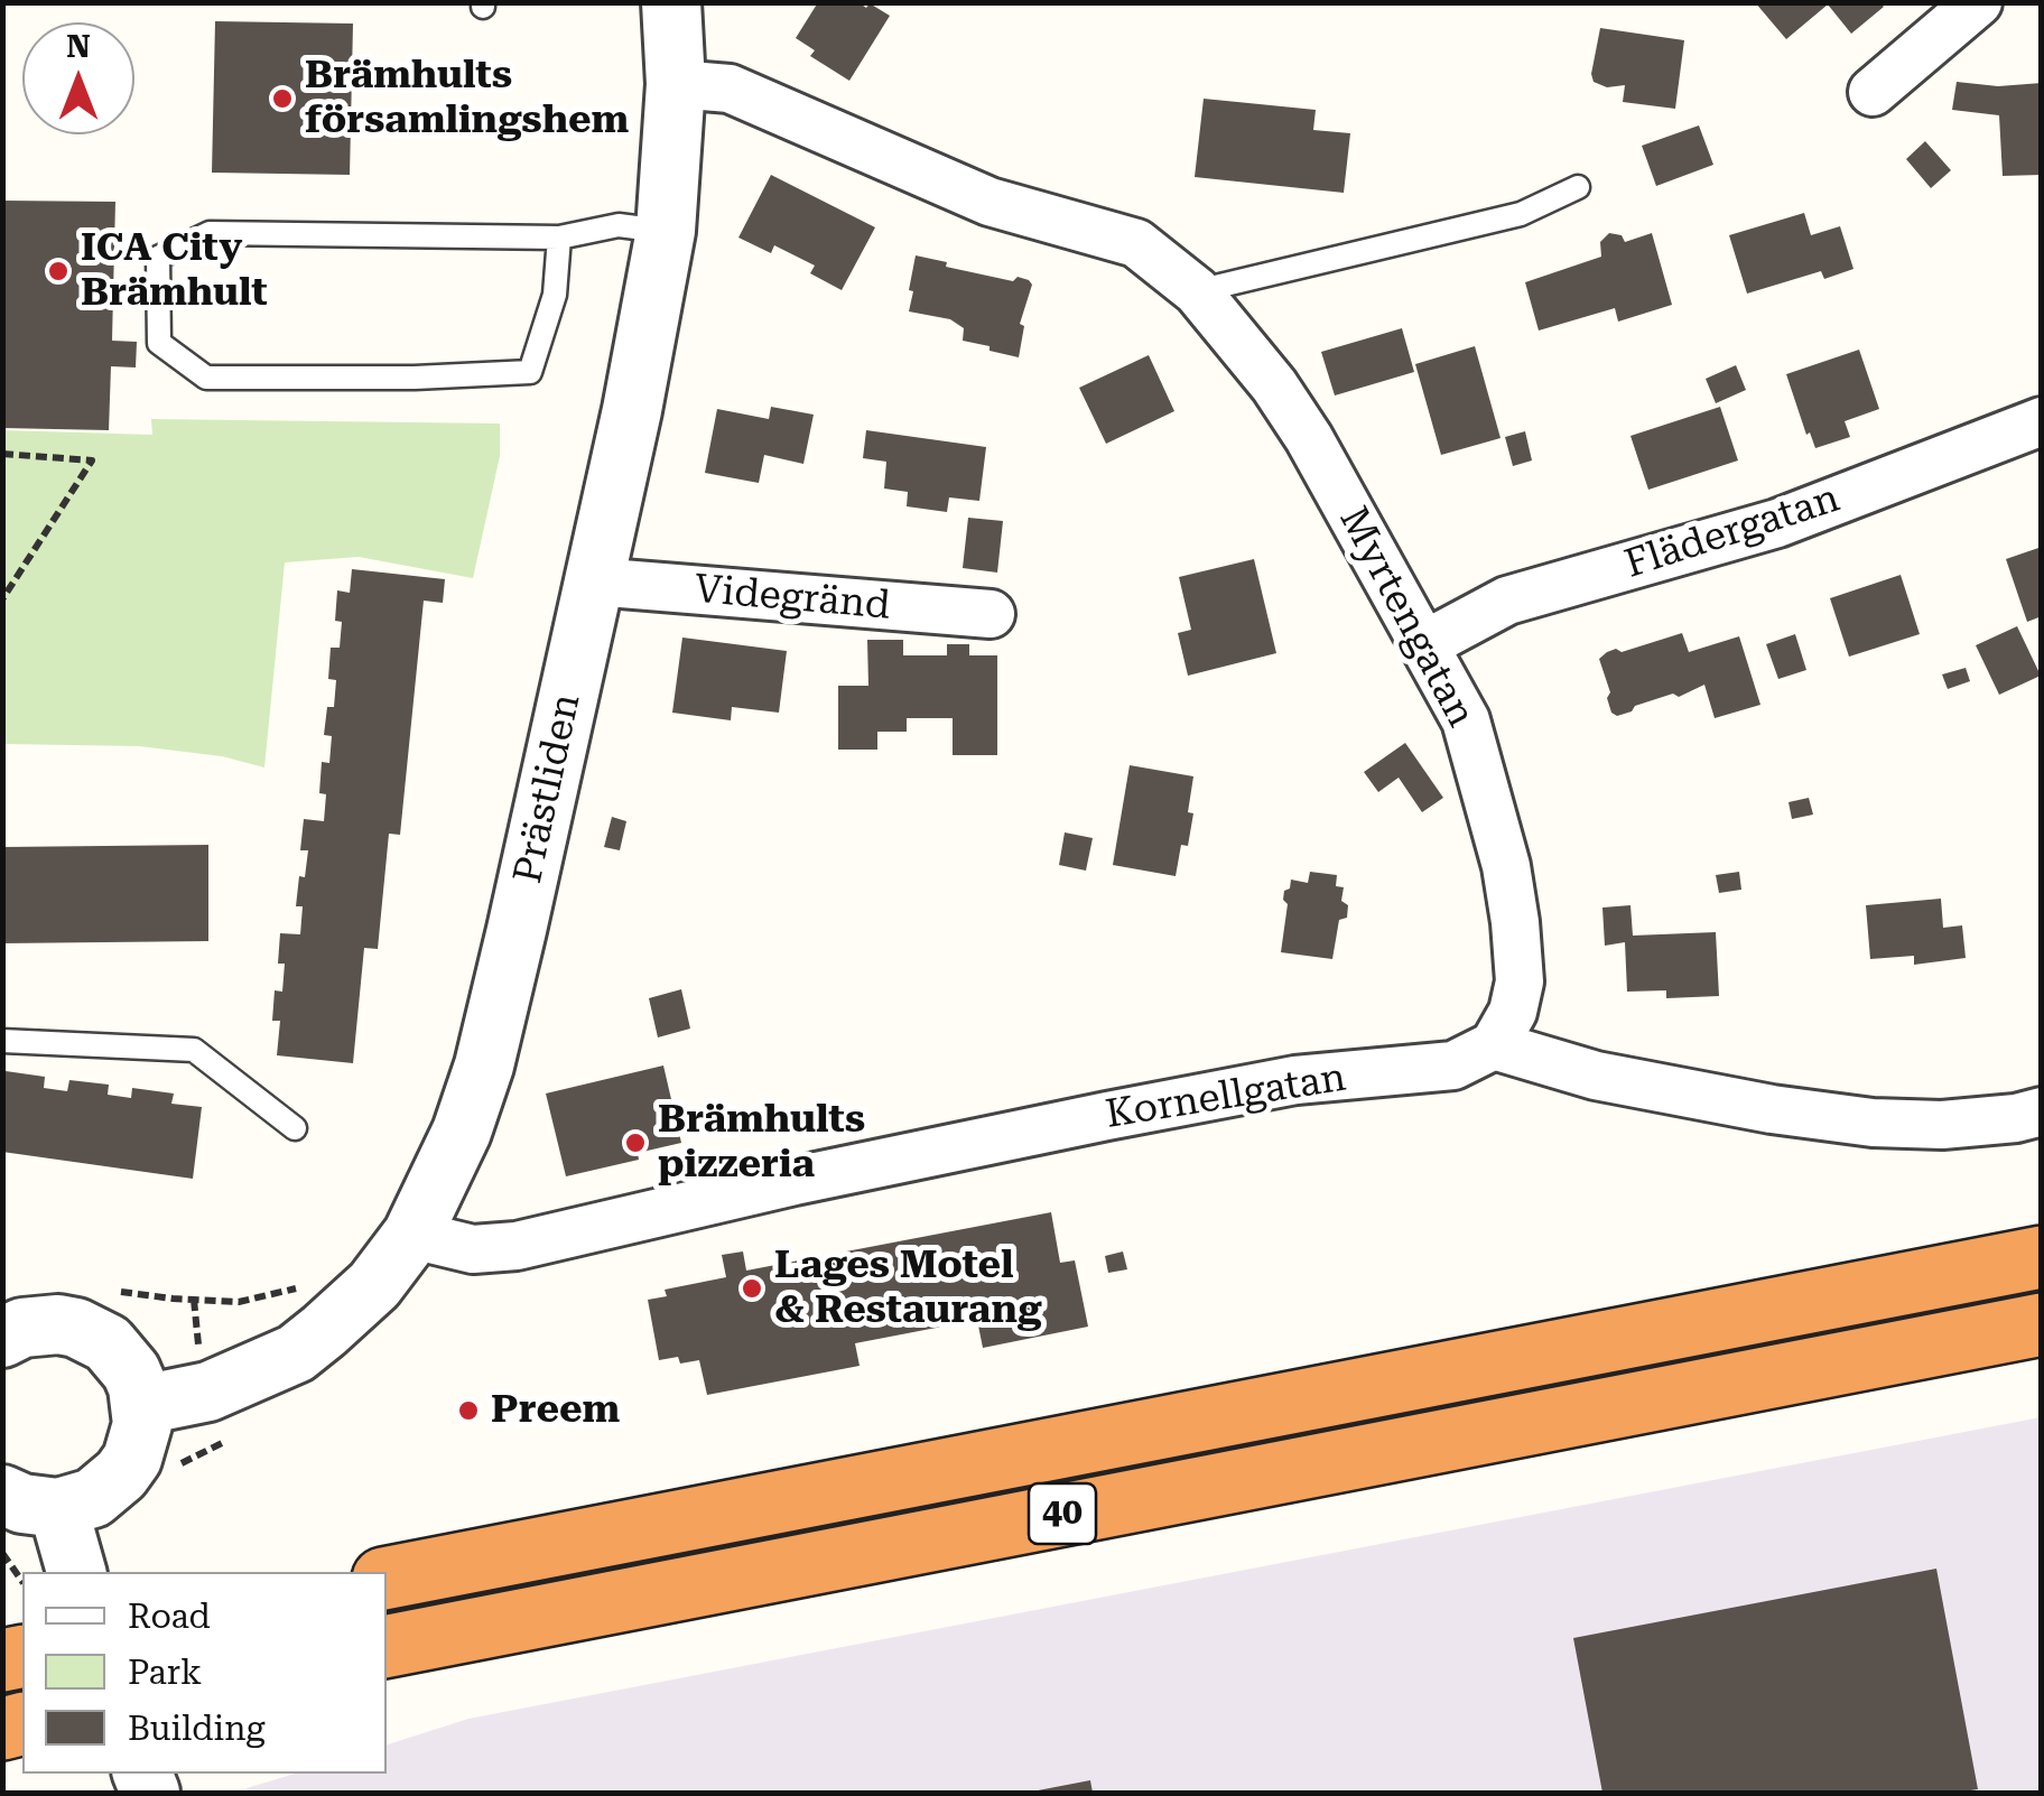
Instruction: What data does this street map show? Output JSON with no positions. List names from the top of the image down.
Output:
{
  "streets": {
    "highway": ["40"],
    "street": [
      "Flädergatan",
      "Videgränd",
      "Myrtengatan",
      "Prästliden",
      "Kornellgatan"
    ]
  },
  "crossings": [
    ["Flädergatan", "Myrtengatan"],
    ["Videgränd", "Prästliden"],
    ["Myrtengatan", "Prästliden"],
    ["Myrtengatan", "Kornellgatan"],
    ["Prästliden", "Kornellgatan"]
  ],
  "places": [
    "Brämhults församlingshem",
    "ICA City Brämhult",
    "Brämhults pizzeria",
    "Lages Motel & Restaurang",
    "Preem"
  ],
  "legend": ["Road", "Park", "Building"],
  "north": "top"
}
